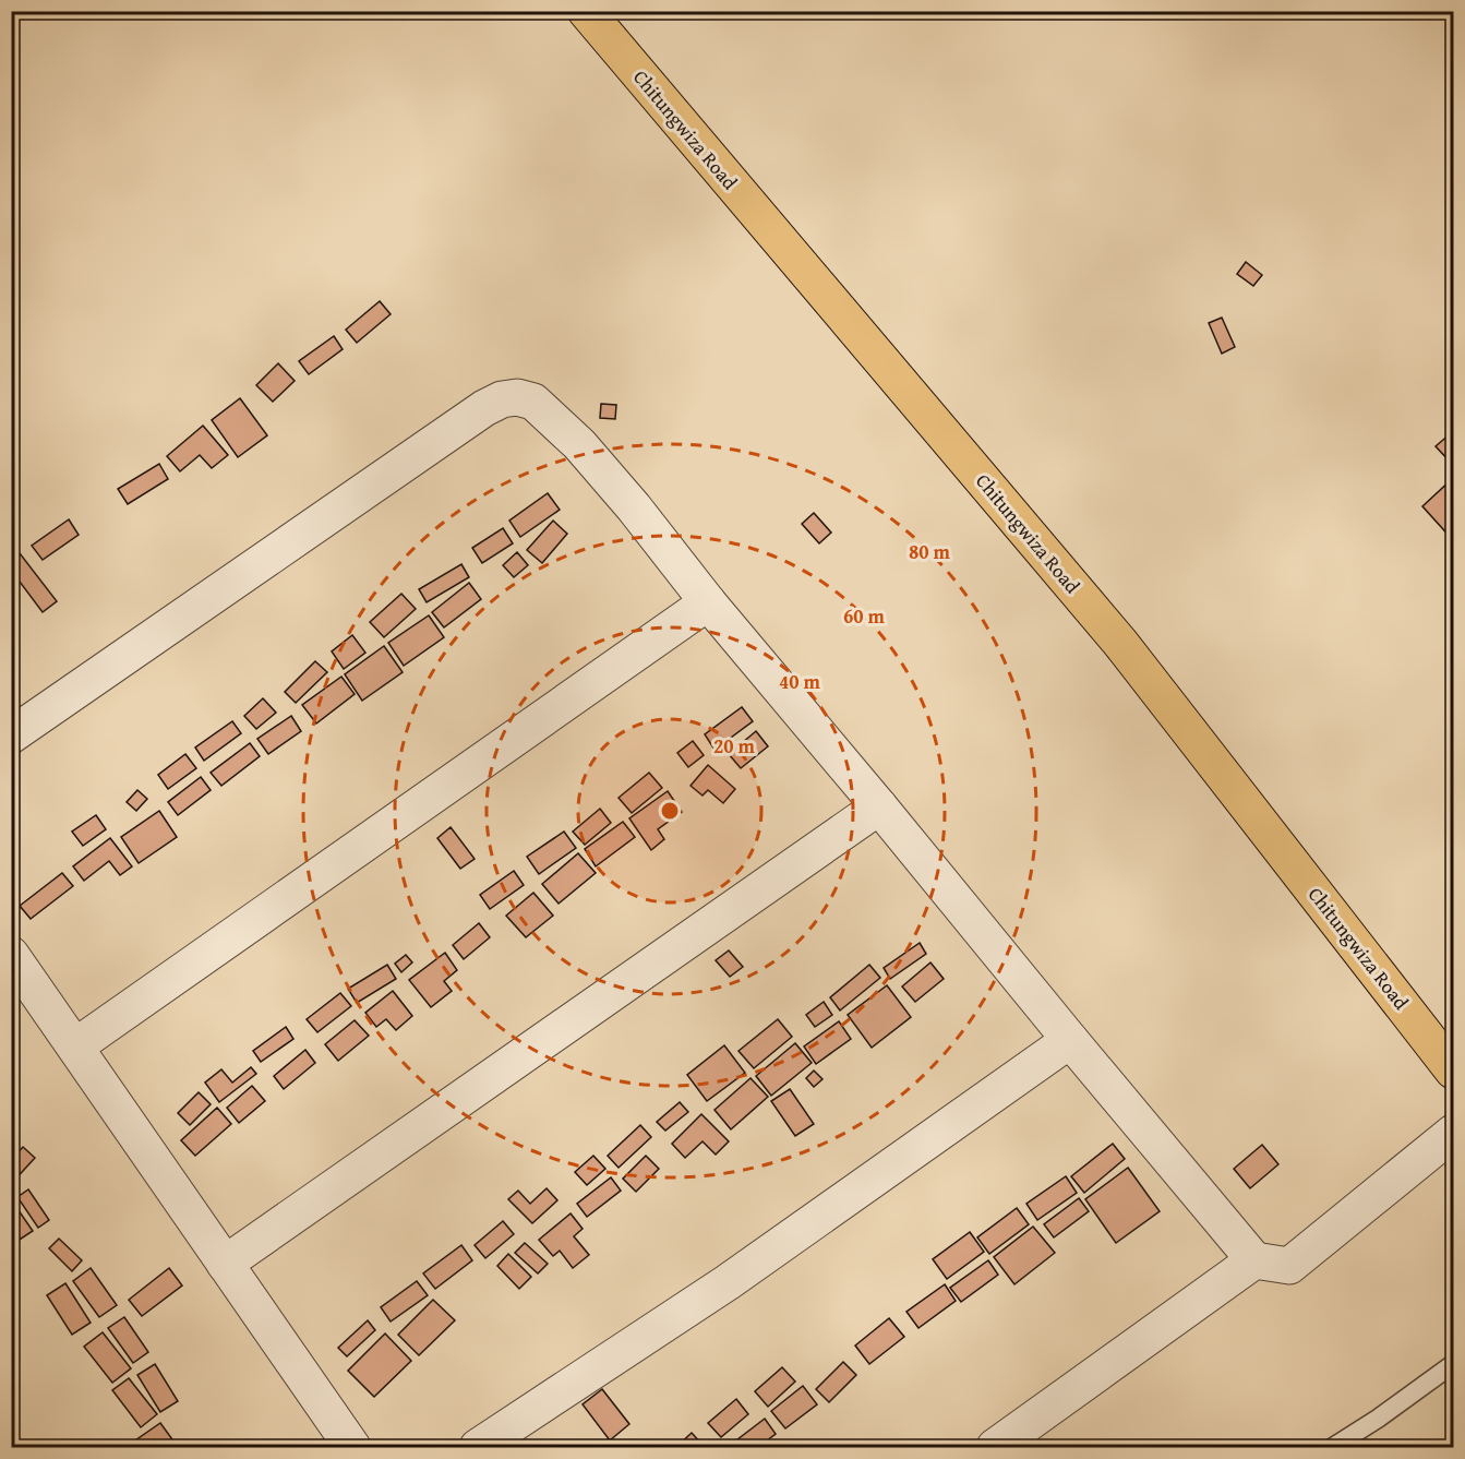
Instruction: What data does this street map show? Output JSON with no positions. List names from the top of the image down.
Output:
{
  "streets": {
    "main road": ["Chitungwiza Road"]
  },
  "rings": [
    "80 m",
    "60 m",
    "40 m",
    "20 m"
  ]
}
